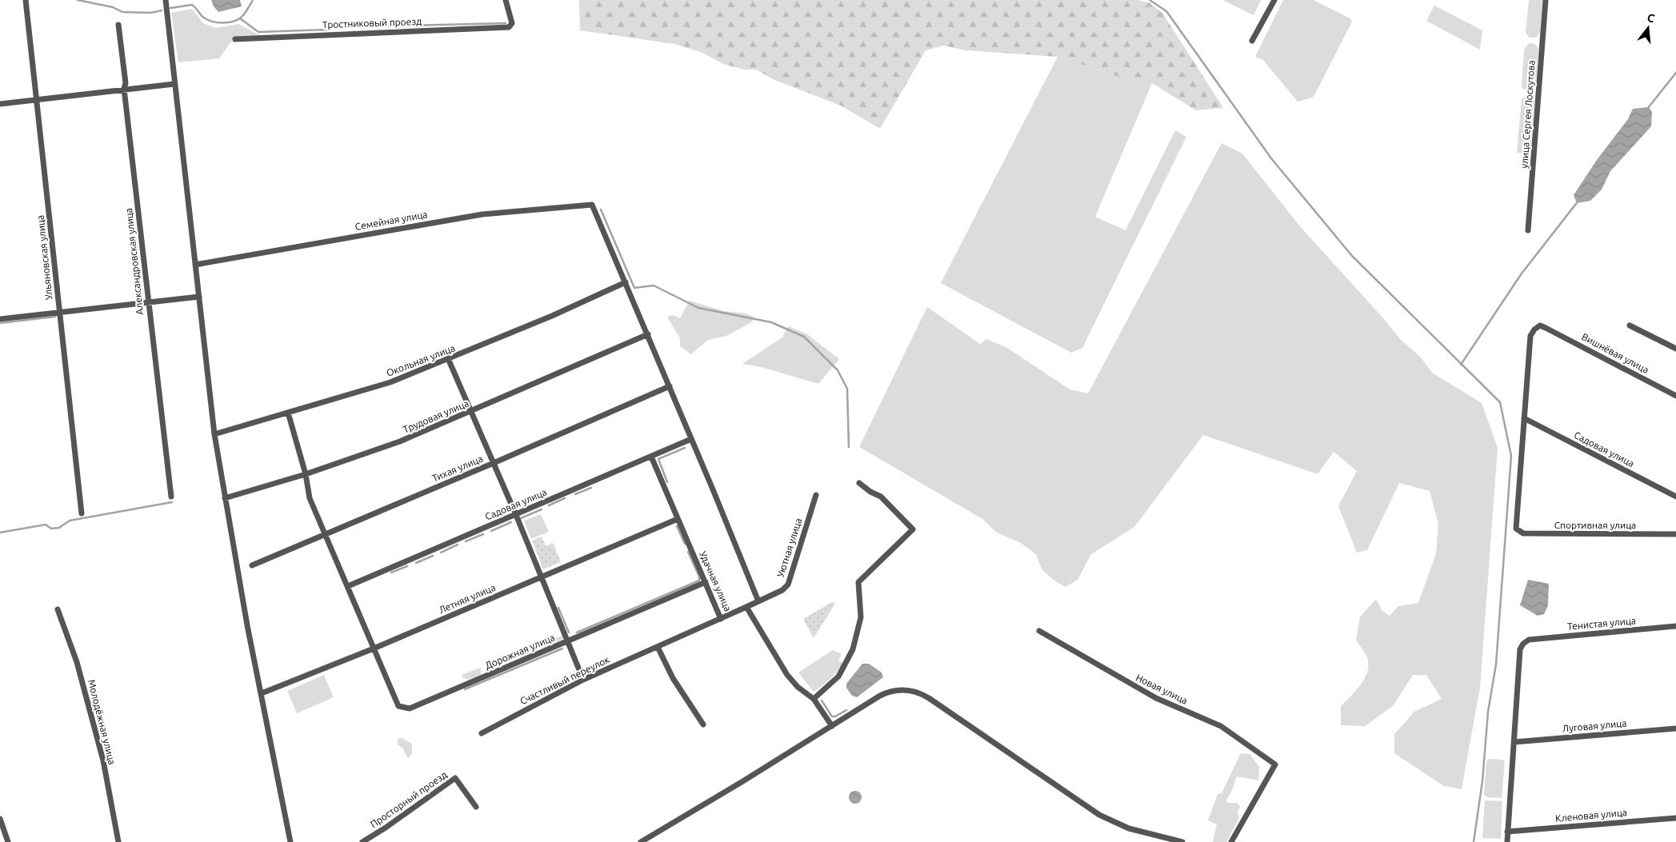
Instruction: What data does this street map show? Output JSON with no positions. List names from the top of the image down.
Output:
{
  "streets": {
    "street": [
      "Тростниковый проезд",
      "улица Сергея Лоскутова",
      "Семейная улица",
      "Ульяновская улица",
      "Александровская улица",
      "Вишнёвая улица",
      "Окольная улица",
      "Трудовая улица",
      "Садовая улица",
      "Тихая улица",
      "Спортивная улица",
      "Уютная улица",
      "Удачная улица",
      "Летняя улица",
      "Тенистая улица",
      "Дорожная улица",
      "Счастливый переулок",
      "Новая улица",
      "Молодёжная улица",
      "Луговая улица",
      "Просторный проезд",
      "Кленовая улица"
    ]
  },
  "crossings": [
    ["Семейная улица", "Окольная улица"],
    ["Вишнёвая улица", "Садовая улица"],
    ["Вишнёвая улица", "Спортивная улица"],
    ["Садовая улица", "Спортивная улица"],
    ["Садовая улица", "Удачная улица"],
    ["Уютная улица", "Удачная улица"],
    ["Удачная улица", "Летняя улица"],
    ["Удачная улица", "Дорожная улица"],
    ["Удачная улица", "Счастливый переулок"],
    ["Летняя улица", "Дорожная улица"],
    ["Тенистая улица", "Луговая улица"]
  ],
  "north": "top"
}
